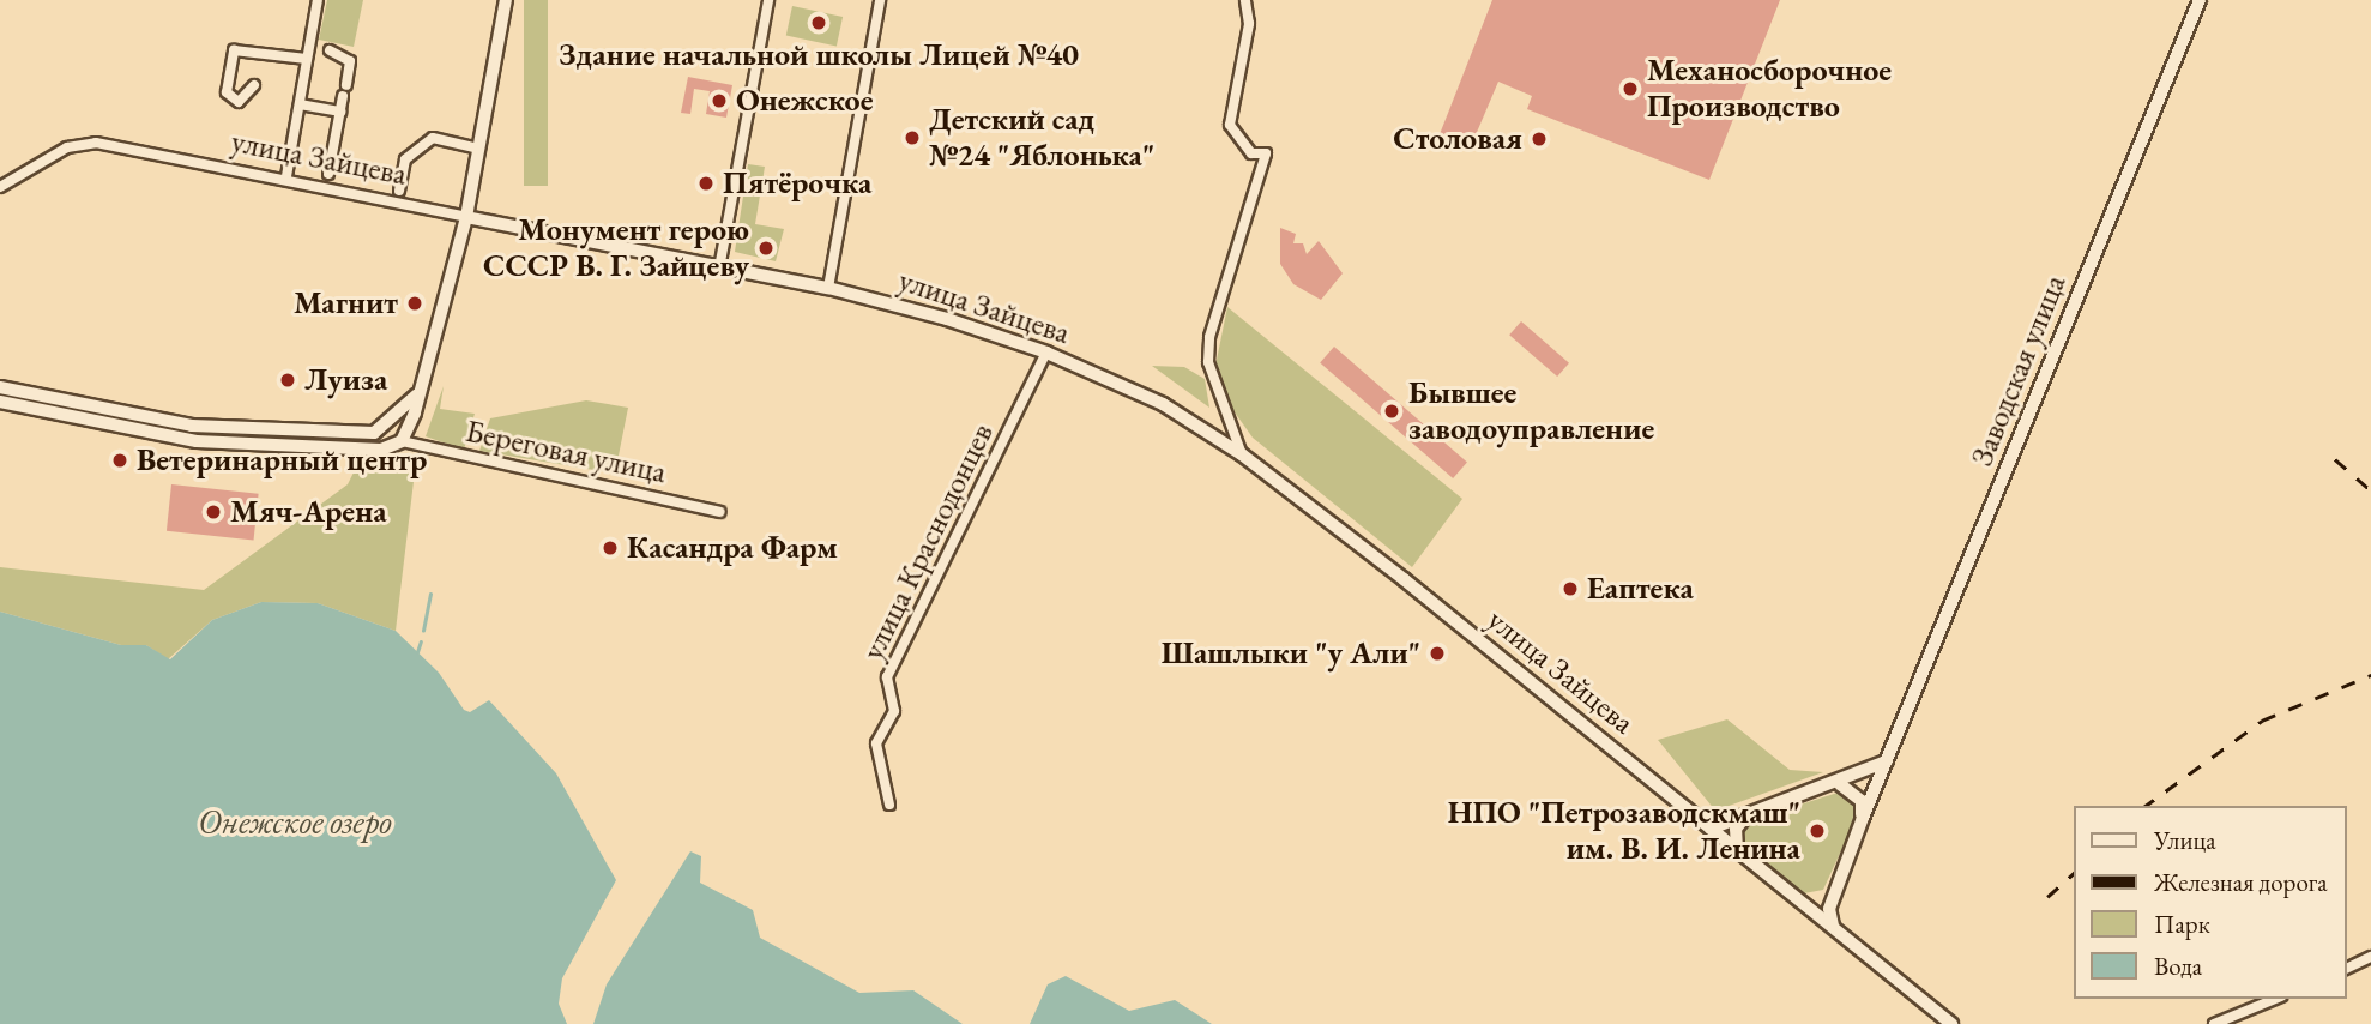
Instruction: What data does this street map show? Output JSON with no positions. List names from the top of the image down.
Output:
{
  "streets": {
    "main road": ["улица Зайцева", "Заводская улица"],
    "street": ["Береговая улица", "улица Краснодонцев"]
  },
  "crossings": [
    ["улица Зайцева", "улица Краснодонцев"]
  ],
  "water": ["Онежское озеро"],
  "places": [
    "Здание начальной школы Лицей №40",
    "Механосборочное Производство",
    "Онежское",
    "Детский сад №24 \"Яблонька\"",
    "Столовая",
    "Пятёрочка",
    "Монумент герою СССР В. Г. Зайцеву",
    "Магнит",
    "Луиза",
    "Бывшее заводоуправление",
    "Ветеринарный центр",
    "Мяч-Арена",
    "Касандра Фарм",
    "Еаптека",
    "Шашлыки \"у Али\"",
    "НПО \"Петрозаводскмаш\" им. В. И. Ленина"
  ],
  "legend": [
    "Улица",
    "Железная дорога",
    "Парк",
    "Вода"
  ]
}
